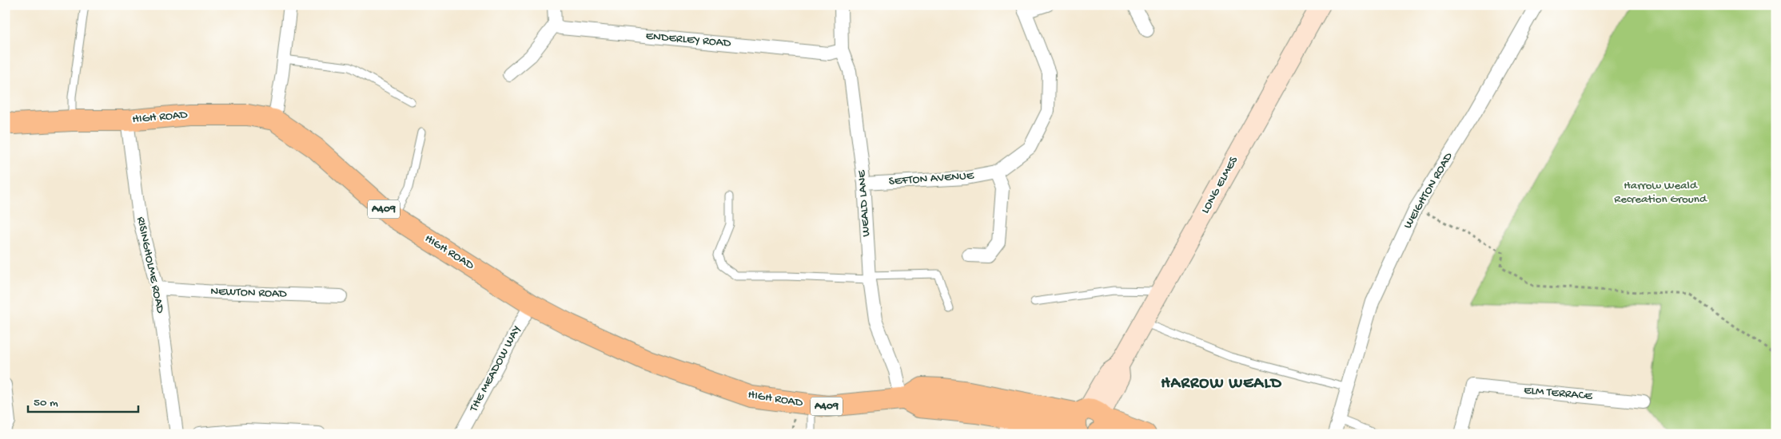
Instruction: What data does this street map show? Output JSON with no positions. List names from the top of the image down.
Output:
{
  "streets": {
    "main road": ["HIGH ROAD", "A409"],
    "street": [
      "ENDERLEY ROAD",
      "SEFTON AVENUE",
      "LONG ELMES",
      "WEIGHTON ROAD",
      "WEALD LANE",
      "RISINGHOLME ROAD",
      "NEWTON ROAD",
      "THE MEADOW WAY",
      "ELM TERRACE"
    ]
  },
  "crossings": [
    ["ENDERLEY ROAD", "WEALD LANE"],
    ["HIGH ROAD", "LONG ELMES"],
    ["HIGH ROAD", "WEALD LANE"],
    ["HIGH ROAD", "RISINGHOLME ROAD"],
    ["HIGH ROAD", "THE MEADOW WAY"],
    ["SEFTON AVENUE", "WEALD LANE"],
    ["RISINGHOLME ROAD", "NEWTON ROAD"]
  ],
  "districts": ["HARROW WEALD"],
  "parks": ["Harrow Weald Recreation Ground"],
  "scale_bar": "50 m"
}
